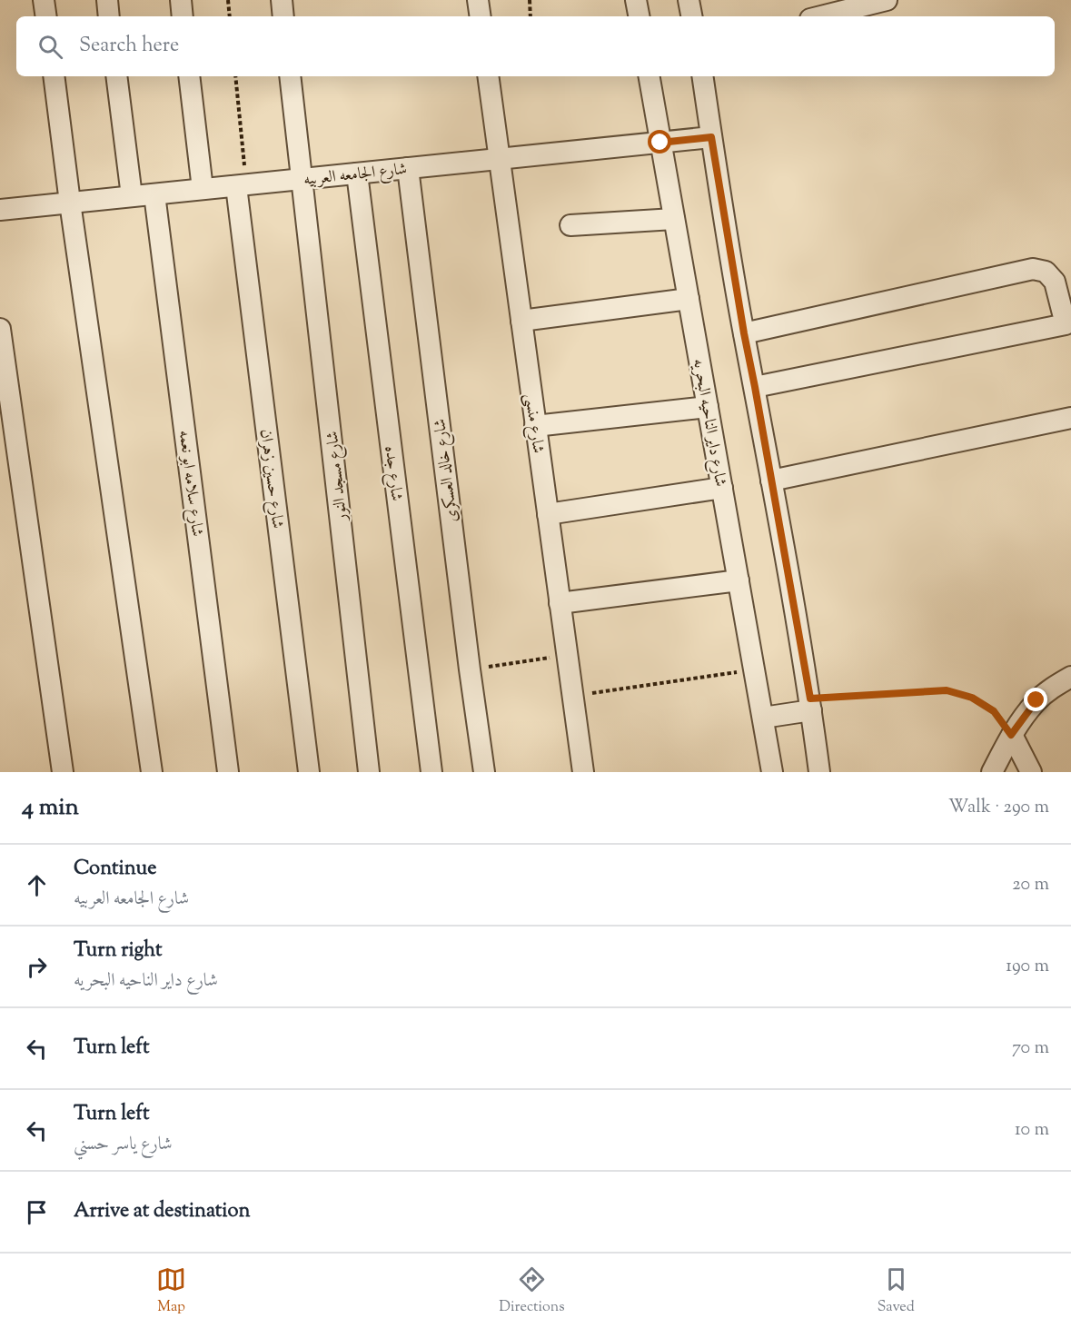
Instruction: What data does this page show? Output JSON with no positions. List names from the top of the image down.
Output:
{
  "streets": {
    "street": [
      "شارع الجامعه العربيه",
      "شارع داير الناحيه البحريه",
      "شارع منسى",
      "شارع خالد العسكرى",
      "شارع جده",
      "شارع مسجد النور",
      "شارع حسين زهران",
      "شارع سلامه ابو نعمه"
    ]
  },
  "crossings": [
    ["شارع الجامعه العربيه", "شارع داير الناحيه البحريه"],
    ["شارع الجامعه العربيه", "شارع منسى"],
    ["شارع الجامعه العربيه", "شارع خالد العسكرى"],
    ["شارع الجامعه العربيه", "شارع جده"],
    ["شارع الجامعه العربيه", "شارع مسجد النور"],
    ["شارع الجامعه العربيه", "شارع حسين زهران"],
    ["شارع الجامعه العربيه", "شارع سلامه ابو نعمه"]
  ],
  "page": {
    "search": "Search here",
    "heading": ["4 min", "Walk · 290 m"],
    "list": [
      ["Continue", "شارع الجامعه العربيه", "20 m"],
      ["Turn right", "شارع داير الناحيه البحريه", "190 m"],
      ["Turn left", "70 m"],
      ["Turn left", "شارع ياسر حسني", "10 m"],
      "Arrive at destination"
    ],
    "nav": ["Map", "Directions", "Saved"]
  }
}
